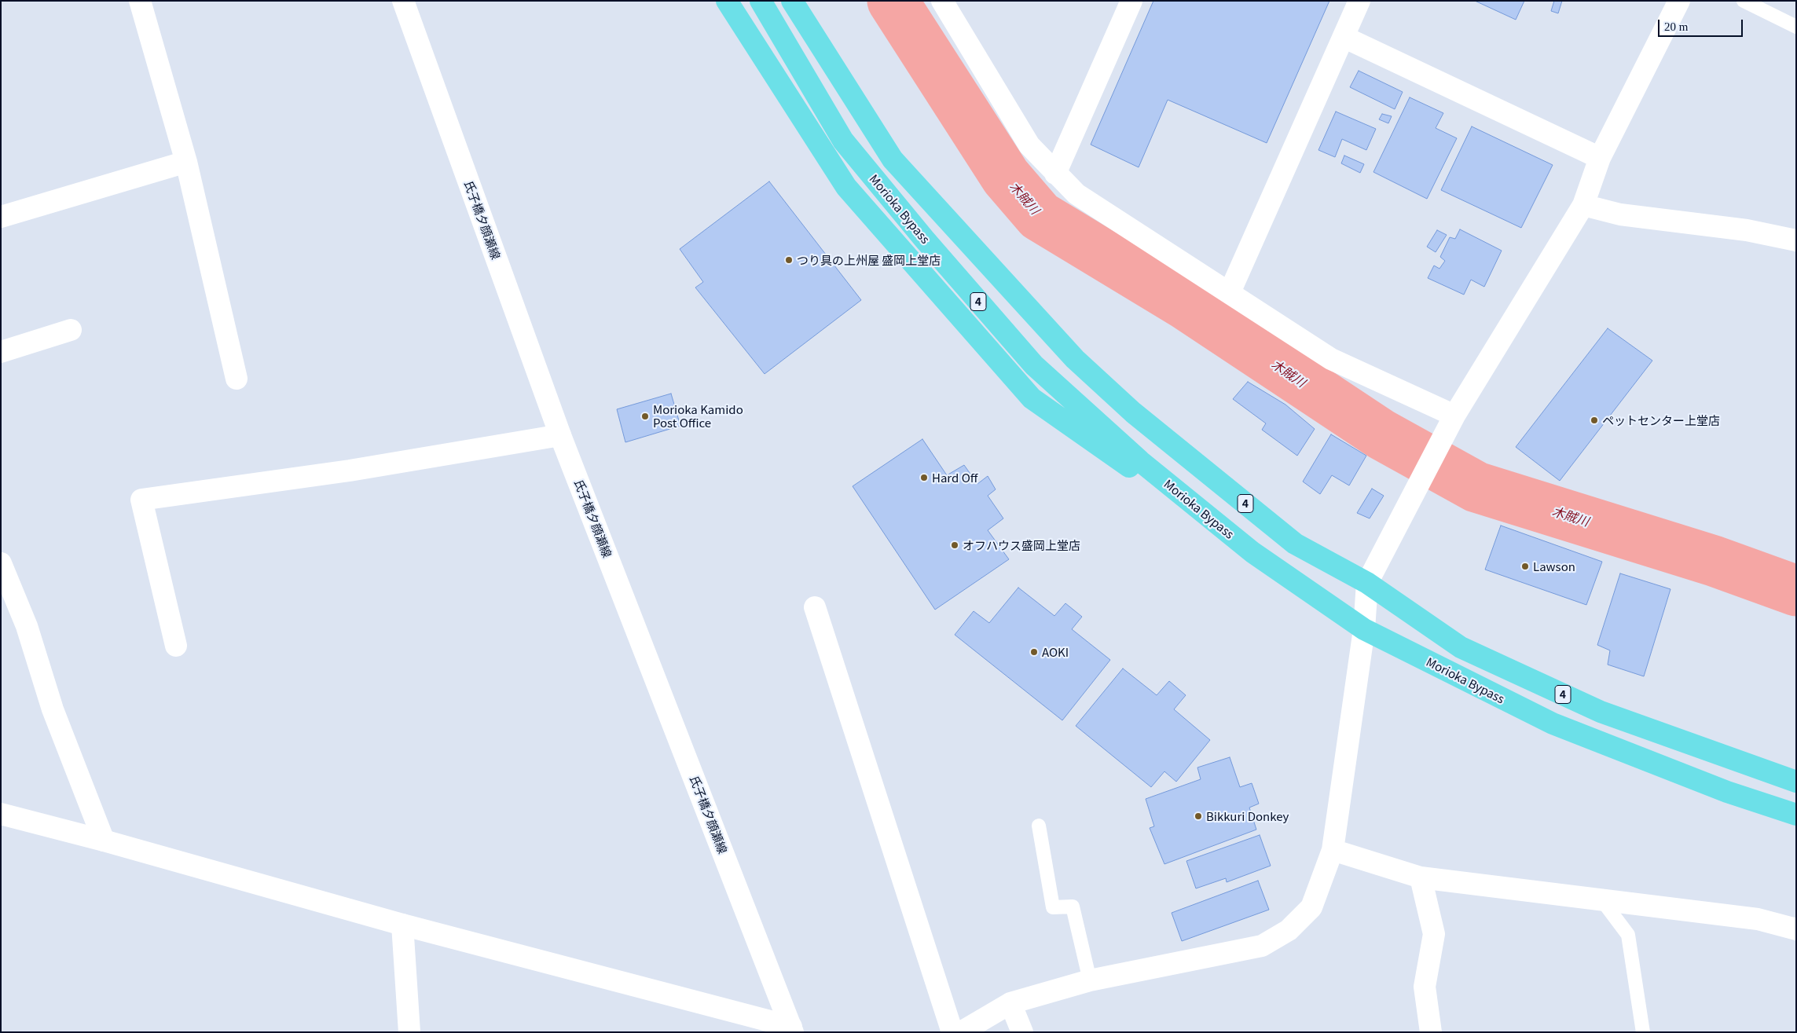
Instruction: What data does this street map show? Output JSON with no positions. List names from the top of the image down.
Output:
{
  "streets": {
    "highway": ["Morioka Bypass", "4"],
    "street": ["氏子橋夕顔瀬線"]
  },
  "water": ["木賊川"],
  "places": [
    "つり具の上州屋 盛岡上堂店",
    "Morioka Kamido Post Office",
    "ペットセンター上堂店",
    "Hard Off",
    "オフハウス盛岡上堂店",
    "Lawson",
    "AOKI",
    "Bikkuri Donkey"
  ],
  "scale_bar": "20 m"
}
